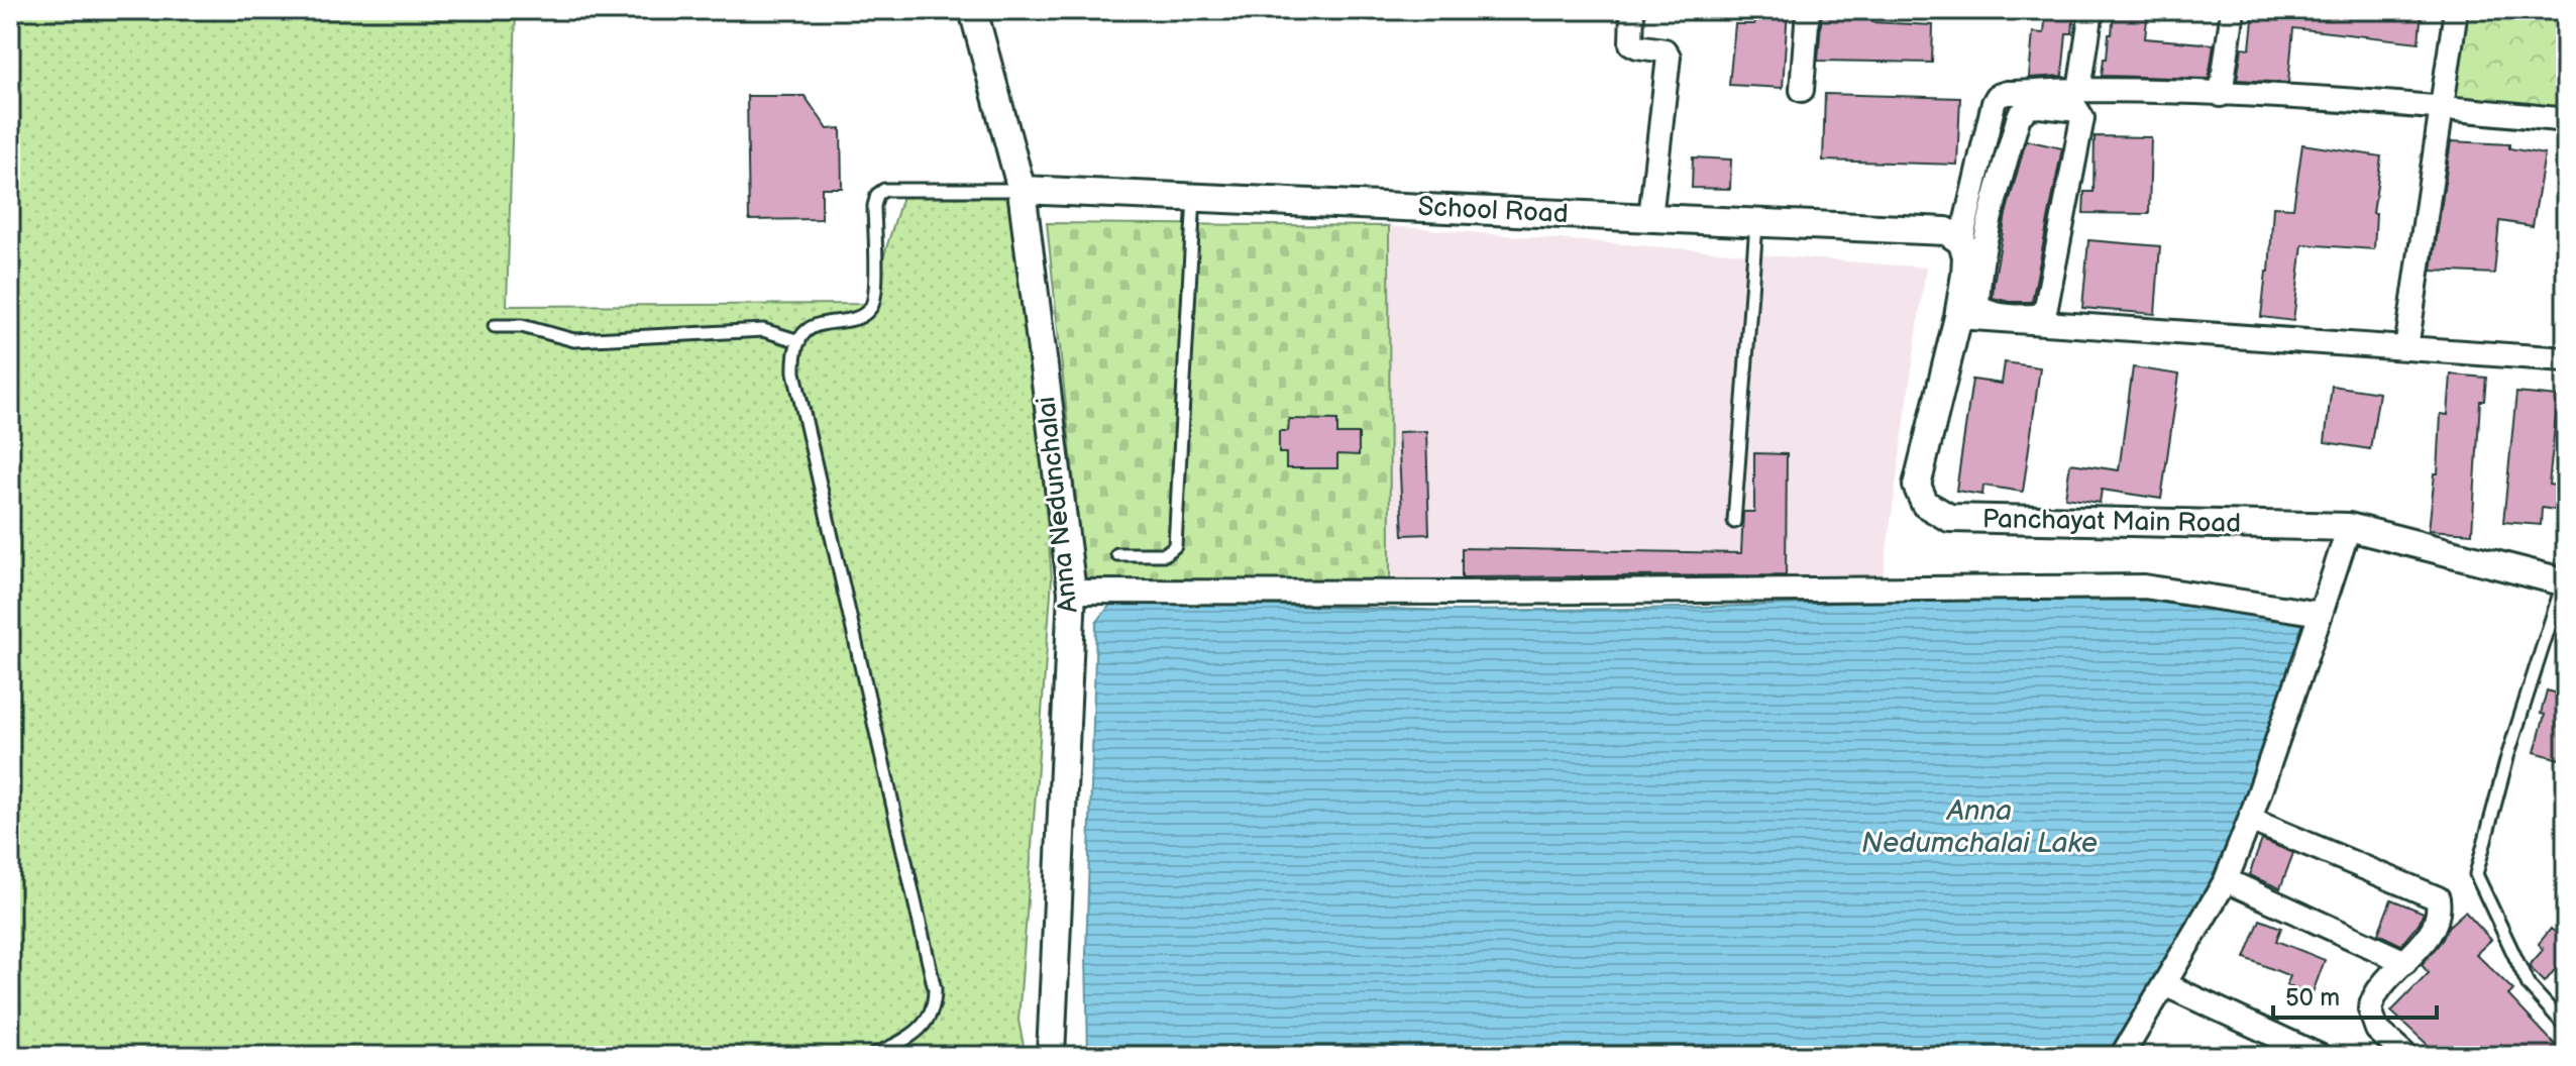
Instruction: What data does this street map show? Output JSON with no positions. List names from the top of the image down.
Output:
{
  "streets": {
    "street": ["School Road", "Anna Nedunchalai", "Panchayat Main Road"]
  },
  "crossings": [
    ["School Road", "Anna Nedunchalai"],
    ["School Road", "Panchayat Main Road"]
  ],
  "water": ["Anna Nedumchalai Lake"],
  "scale_bar": "50 m"
}
